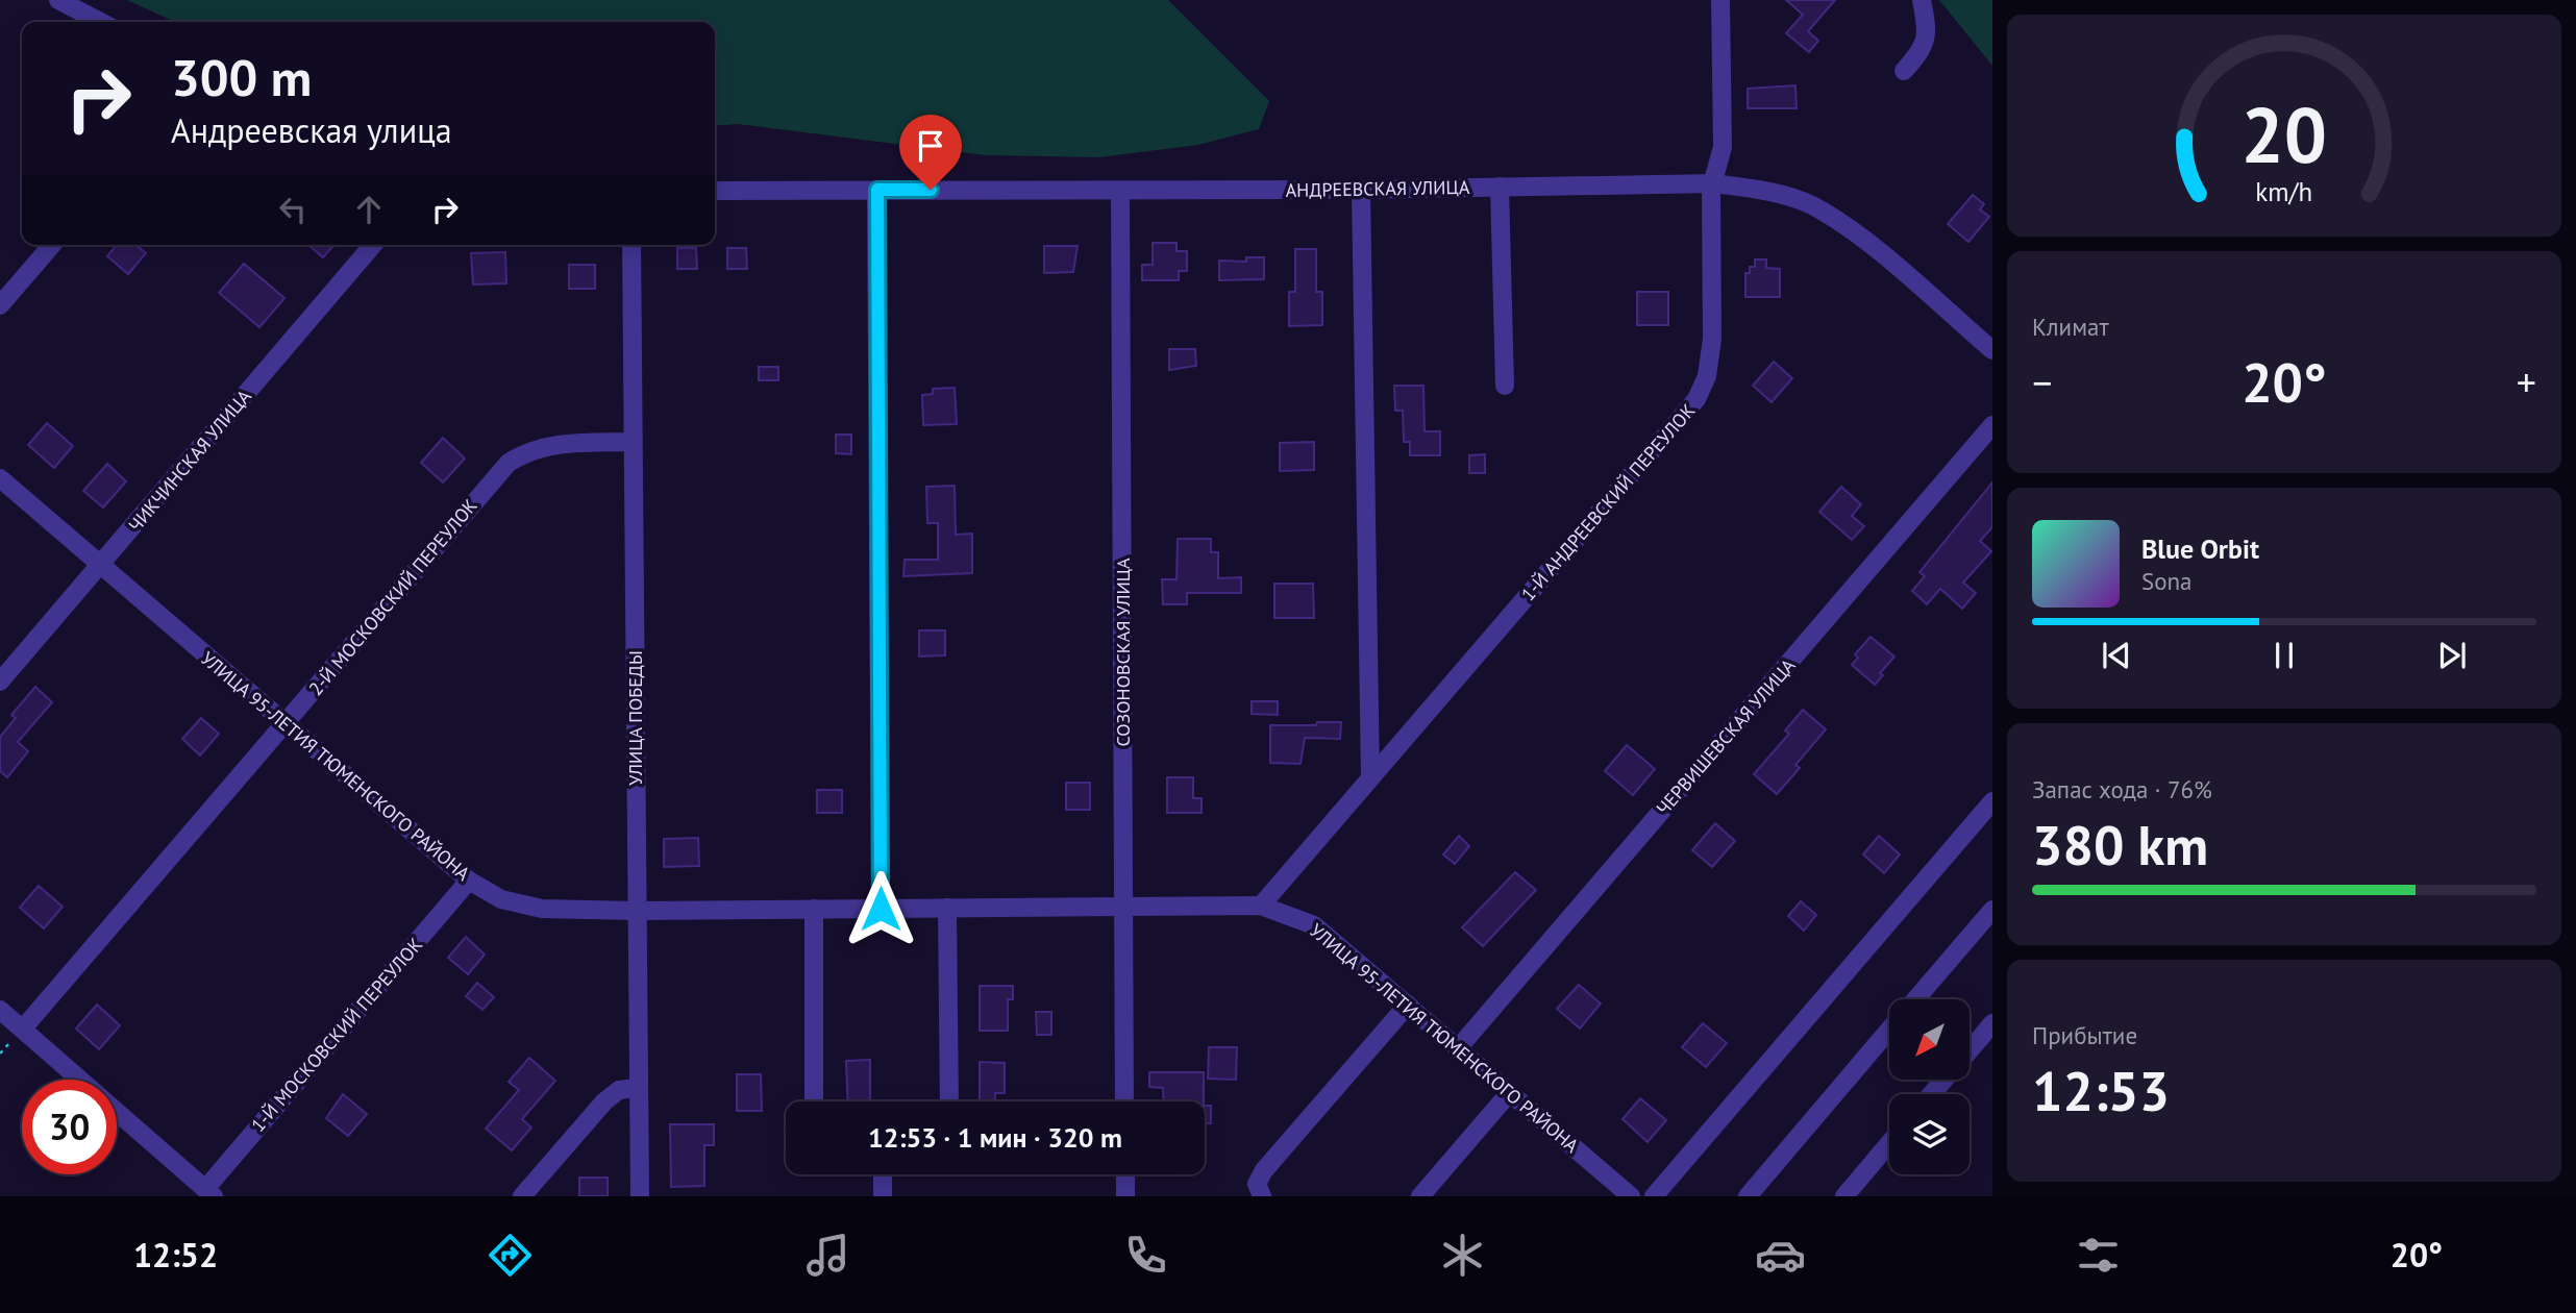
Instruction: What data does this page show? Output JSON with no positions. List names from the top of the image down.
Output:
{
  "streets": {
    "street": [
      "АНДРЕЕВСКАЯ УЛИЦА",
      "ЧИКЧИНСКАЯ УЛИЦА",
      "1-Й АНДРЕЕВСКИЙ ПЕРЕУЛОК",
      "2-Й МОСКОВСКИЙ ПЕРЕУЛОК",
      "СОЗОНОВСКАЯ УЛИЦА",
      "УЛИЦА ПОБЕДЫ",
      "ЧЕРВИШЕВСКАЯ УЛИЦА",
      "УЛИЦА 95-ЛЕТИЯ ТЮМЕНСКОГО РАЙОНА",
      "1-Й МОСКОВСКИЙ ПЕРЕУЛОК"
    ]
  },
  "crossings": [
    ["АНДРЕЕВСКАЯ УЛИЦА", "1-Й АНДРЕЕВСКИЙ ПЕРЕУЛОК"],
    ["АНДРЕЕВСКАЯ УЛИЦА", "СОЗОНОВСКАЯ УЛИЦА"],
    ["ЧИКЧИНСКАЯ УЛИЦА", "УЛИЦА 95-ЛЕТИЯ ТЮМЕНСКОГО РАЙОНА"],
    ["1-Й АНДРЕЕВСКИЙ ПЕРЕУЛОК", "УЛИЦА 95-ЛЕТИЯ ТЮМЕНСКОГО РАЙОНА"],
    ["2-Й МОСКОВСКИЙ ПЕРЕУЛОК", "УЛИЦА ПОБЕДЫ"],
    ["2-Й МОСКОВСКИЙ ПЕРЕУЛОК", "УЛИЦА 95-ЛЕТИЯ ТЮМЕНСКОГО РАЙОНА"],
    ["СОЗОНОВСКАЯ УЛИЦА", "УЛИЦА 95-ЛЕТИЯ ТЮМЕНСКОГО РАЙОНА"],
    ["УЛИЦА ПОБЕДЫ", "УЛИЦА 95-ЛЕТИЯ ТЮМЕНСКОГО РАЙОНА"],
    ["ЧЕРВИШЕВСКАЯ УЛИЦА", "УЛИЦА 95-ЛЕТИЯ ТЮМЕНСКОГО РАЙОНА"],
    ["УЛИЦА 95-ЛЕТИЯ ТЮМЕНСКОГО РАЙОНА", "1-Й МОСКОВСКИЙ ПЕРЕУЛОК"]
  ],
  "north": "bottom left",
  "page": {
    "turn": ["300 m", "Андреевская улица"],
    "tile": [
      "Климат",
      ["Запас хода · 76%", "380 km"],
      ["Прибытие", "12:53"]
    ],
    "heat": ["−", "20°", "+"],
    "song": ["Blue Orbit", "Sona"],
    "limit": "30",
    "trip": "12:53 · 1 мин · 320 m",
    "tabs": ["12:52", "20°"],
    "gauge": ["20", "km/h"]
  }
}
